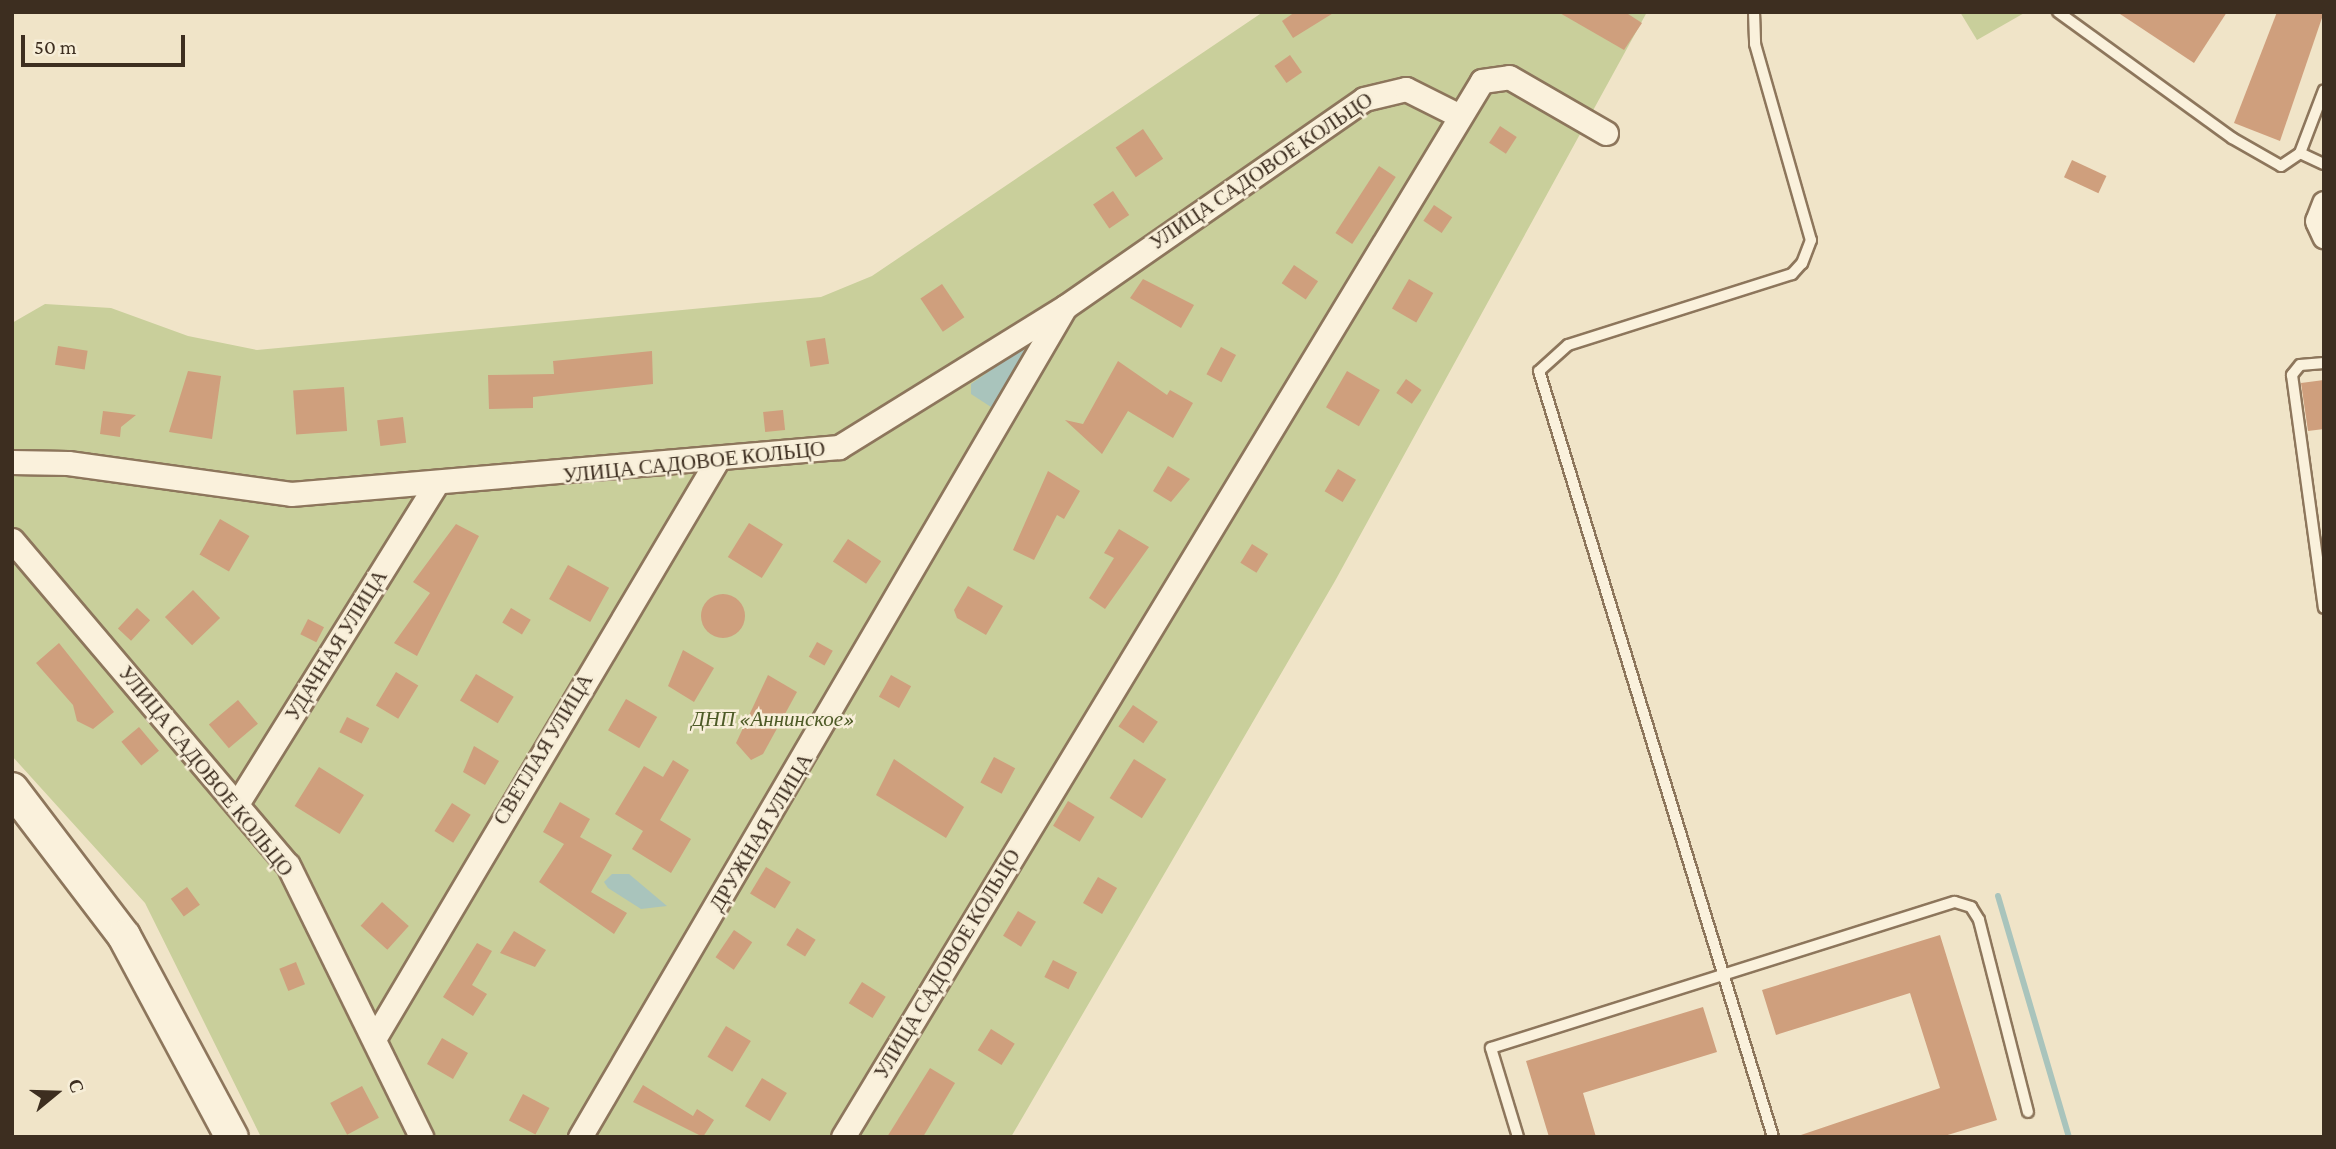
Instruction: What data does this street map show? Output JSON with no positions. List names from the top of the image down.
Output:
{
  "streets": {
    "street": [
      "УЛИЦА САДОВОЕ КОЛЬЦО",
      "УДАЧНАЯ УЛИЦА",
      "СВЕТЛАЯ УЛИЦА",
      "ДРУЖНАЯ УЛИЦА"
    ]
  },
  "crossings": [
    ["УЛИЦА САДОВОЕ КОЛЬЦО", "УДАЧНАЯ УЛИЦА"],
    ["УЛИЦА САДОВОЕ КОЛЬЦО", "СВЕТЛАЯ УЛИЦА"],
    ["УЛИЦА САДОВОЕ КОЛЬЦО", "ДРУЖНАЯ УЛИЦА"]
  ],
  "parks": ["ДНП «Аннинское»"],
  "scale_bar": "50 m",
  "north": "right"
}
